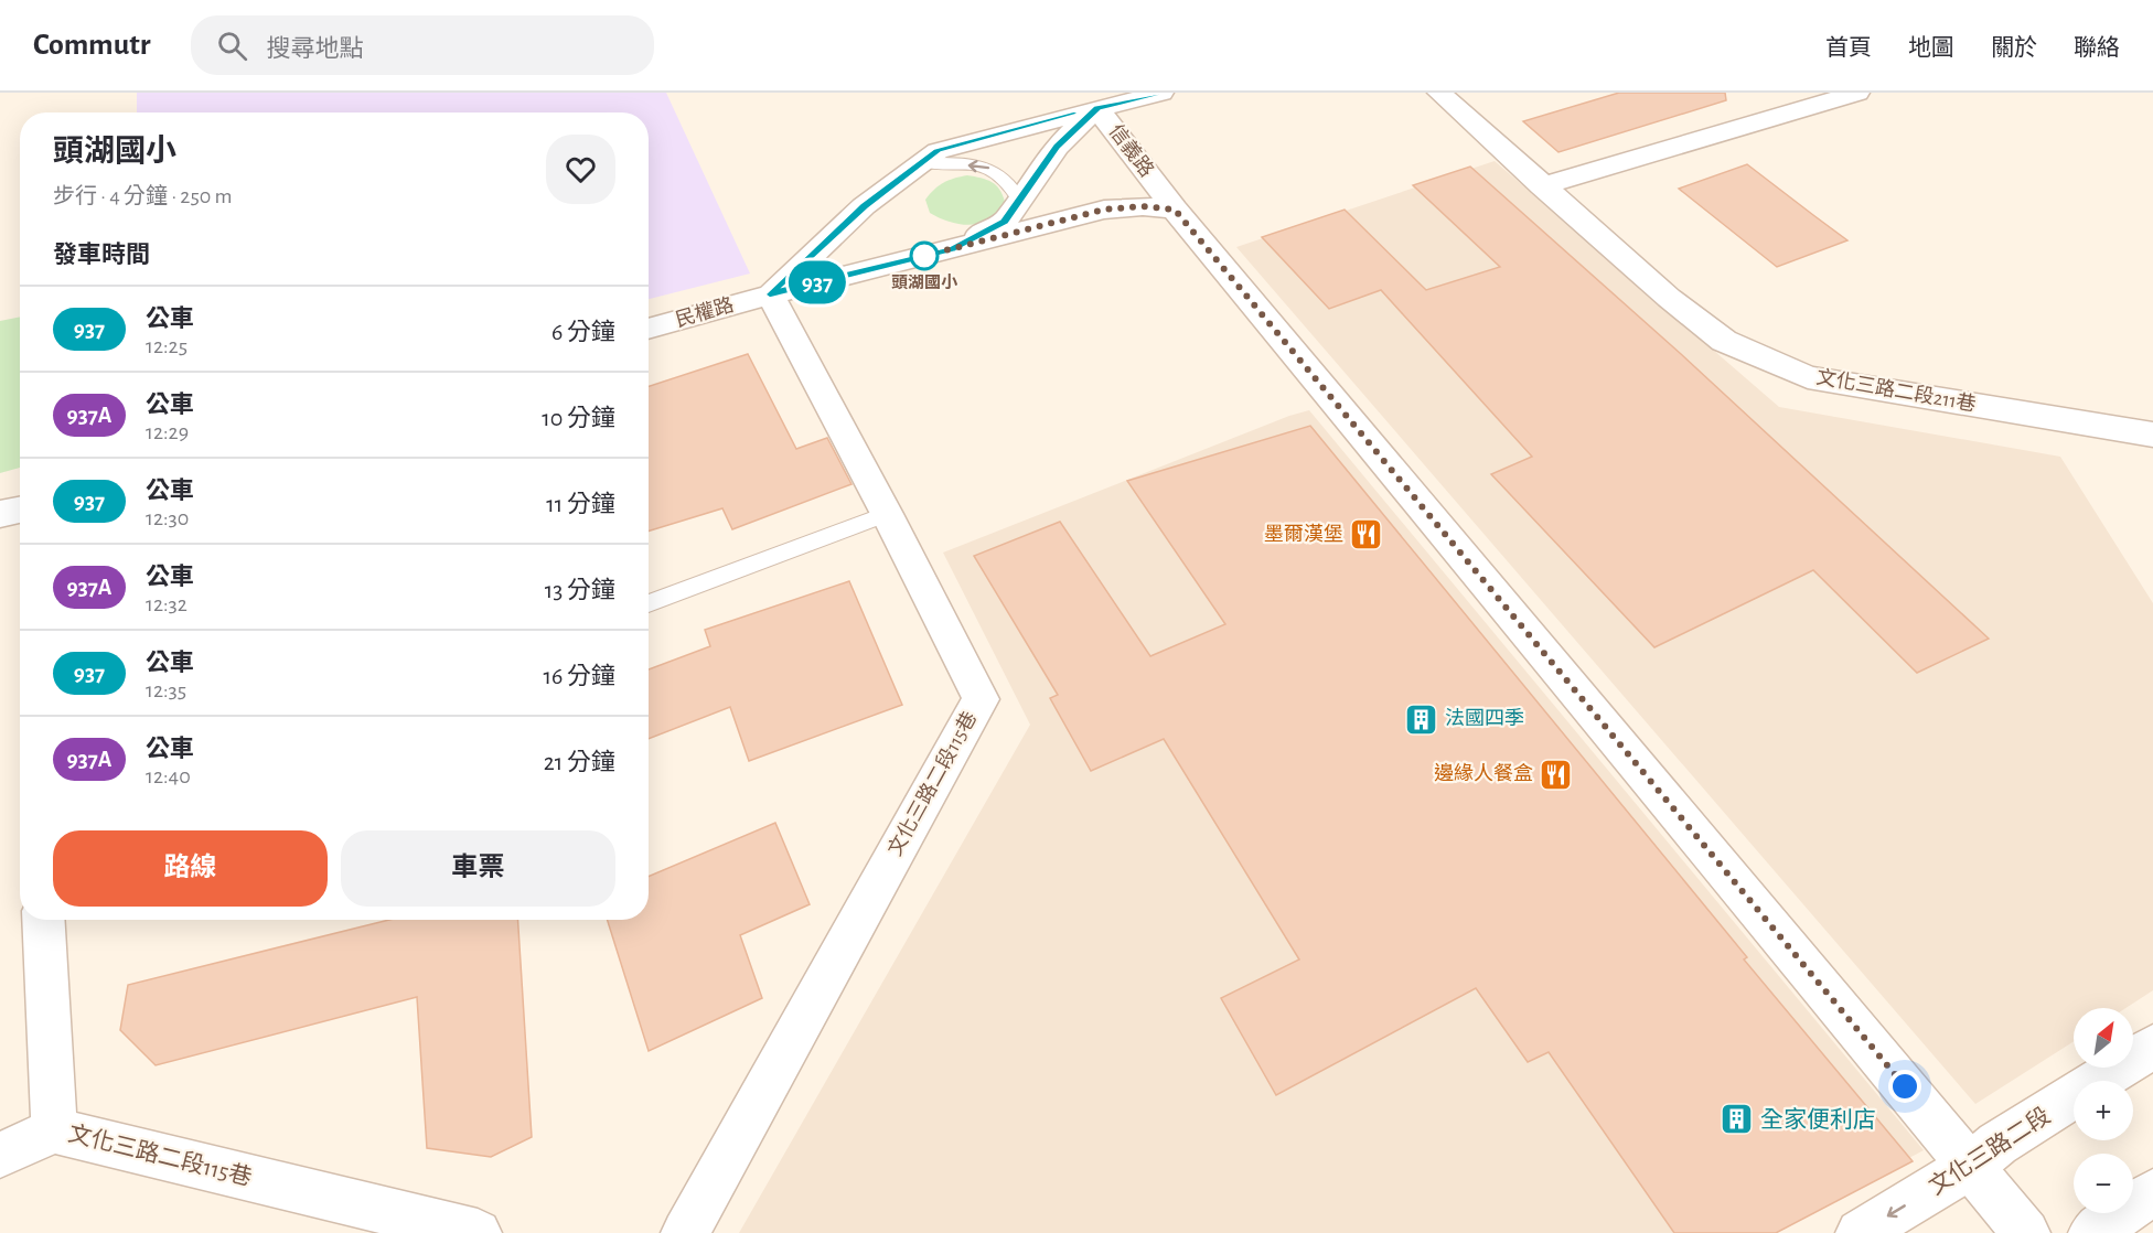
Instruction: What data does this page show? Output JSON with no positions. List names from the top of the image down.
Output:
{
  "streets": {
    "street": [
      "信義路",
      "民權路",
      "文化三路二段211巷",
      "文化三路二段115巷",
      "文化三路二段"
    ]
  },
  "crossings": [
    ["信義路", "民權路"],
    ["信義路", "文化三路二段"],
    ["民權路", "文化三路二段115巷"]
  ],
  "one_way": ["文化三路二段"],
  "places": {
    "other": ["頭湖國小"],
    "restaurant": ["墨爾漢堡", "邊緣人餐盒"],
    "building": ["法國四季", "全家便利店"]
  },
  "lines": ["bus line 937"],
  "north": "top right",
  "page": {
    "header": "Commutr",
    "search": "搜尋地點",
    "nav": [
      "首頁",
      "地圖",
      "關於",
      "聯絡"
    ],
    "on_map": "937",
    "heading": [
      ["頭湖國小", "步行 · 4 分鐘 · 250 m"],
      "發車時間"
    ],
    "list": [
      {
        "mark": "937",
        "name": "公車",
        "note": "12:25",
        "value": "6 分鐘"
      },
      {
        "mark": "937A",
        "name": "公車",
        "note": "12:29",
        "value": "10 分鐘"
      },
      {
        "mark": "937",
        "name": "公車",
        "note": "12:30",
        "value": "11 分鐘"
      },
      {
        "mark": "937A",
        "name": "公車",
        "note": "12:32",
        "value": "13 分鐘"
      },
      {
        "mark": "937",
        "name": "公車",
        "note": "12:35",
        "value": "16 分鐘"
      },
      {
        "mark": "937A",
        "name": "公車",
        "note": "12:40",
        "value": "21 分鐘"
      }
    ],
    "buttons": ["路線", "車票"],
    "map_buttons": ["+", "−"]
  }
}
